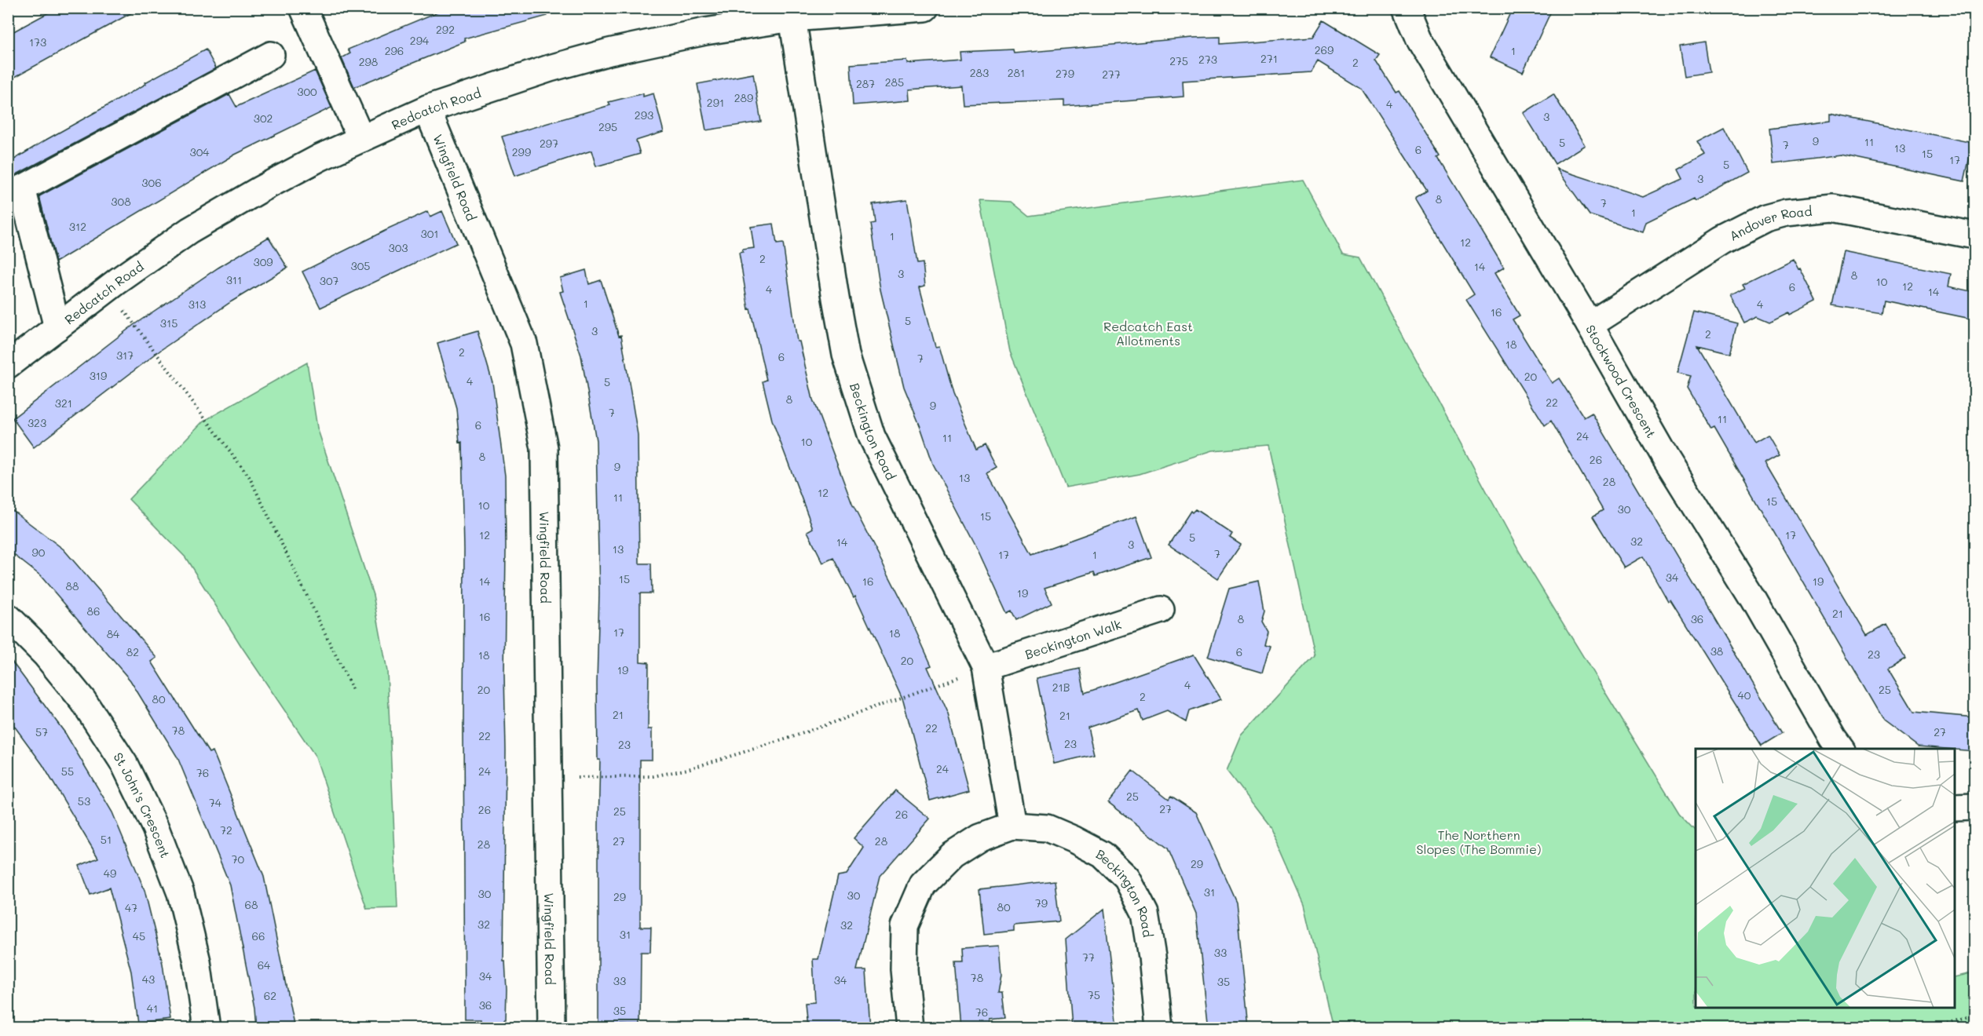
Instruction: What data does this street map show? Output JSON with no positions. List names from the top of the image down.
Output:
{
  "streets": {
    "street": [
      "Redcatch Road",
      "Wingfield Road",
      "Andover Road",
      "Stockwood Crescent",
      "Beckington Road",
      "Beckington Walk",
      "St John's Crescent"
    ]
  },
  "crossings": [
    ["Redcatch Road", "Wingfield Road"],
    ["Redcatch Road", "Beckington Road"],
    ["Andover Road", "Stockwood Crescent"],
    ["Beckington Road", "Beckington Walk"]
  ],
  "parks": ["Redcatch East Allotments", "The Northern Slopes (The Bommie)"],
  "house_numbers": [
    "292",
    "294",
    "173",
    "269",
    "296",
    "1",
    "271",
    "273",
    "275",
    "298",
    "2",
    "283",
    "281",
    "279",
    "277",
    "285",
    "287",
    "300",
    "289",
    "291",
    "4",
    "293",
    "3",
    "302",
    "295",
    "9",
    "11",
    "5",
    "297",
    "7",
    "13",
    "6",
    "304",
    "299",
    "15",
    "17",
    "5",
    "3",
    "306",
    "8",
    "308",
    "7",
    "1",
    "312",
    "301",
    "1",
    "12",
    "303",
    "2",
    "309",
    "305",
    "14",
    "3",
    "8",
    "311",
    "307",
    "10",
    "12",
    "6",
    "4",
    "14",
    "1",
    "313",
    "4",
    "16",
    "5",
    "315",
    "3",
    "2",
    "18",
    "2",
    "317",
    "6",
    "7",
    "319",
    "20",
    "4",
    "5",
    "8",
    "22",
    "321",
    "9",
    "7",
    "11",
    "323",
    "6",
    "24",
    "11",
    "10",
    "8",
    "26",
    "9",
    "13",
    "28",
    "12",
    "11",
    "15",
    "10",
    "30",
    "15",
    "12",
    "17",
    "5",
    "32",
    "14",
    "3",
    "13",
    "90",
    "7",
    "17",
    "1",
    "34",
    "15",
    "14",
    "16",
    "19",
    "88",
    "19",
    "86",
    "21",
    "16",
    "8",
    "36",
    "17",
    "18",
    "84",
    "38",
    "82",
    "6",
    "23",
    "18",
    "20",
    "19",
    "4",
    "21B",
    "20",
    "25",
    "40",
    "2",
    "80",
    "21",
    "21",
    "22",
    "78",
    "57",
    "27",
    "22",
    "23",
    "23",
    "24",
    "55",
    "24",
    "76",
    "25",
    "53",
    "74",
    "27",
    "26",
    "25",
    "26",
    "72",
    "51",
    "27",
    "28",
    "28",
    "70",
    "29",
    "49",
    "31",
    "30",
    "30",
    "29",
    "79",
    "68",
    "80",
    "47",
    "32",
    "32",
    "31",
    "45",
    "66",
    "33",
    "77",
    "64",
    "34",
    "78",
    "43",
    "34",
    "33",
    "35",
    "75",
    "62",
    "36",
    "41",
    "35",
    "76"
  ]
}
